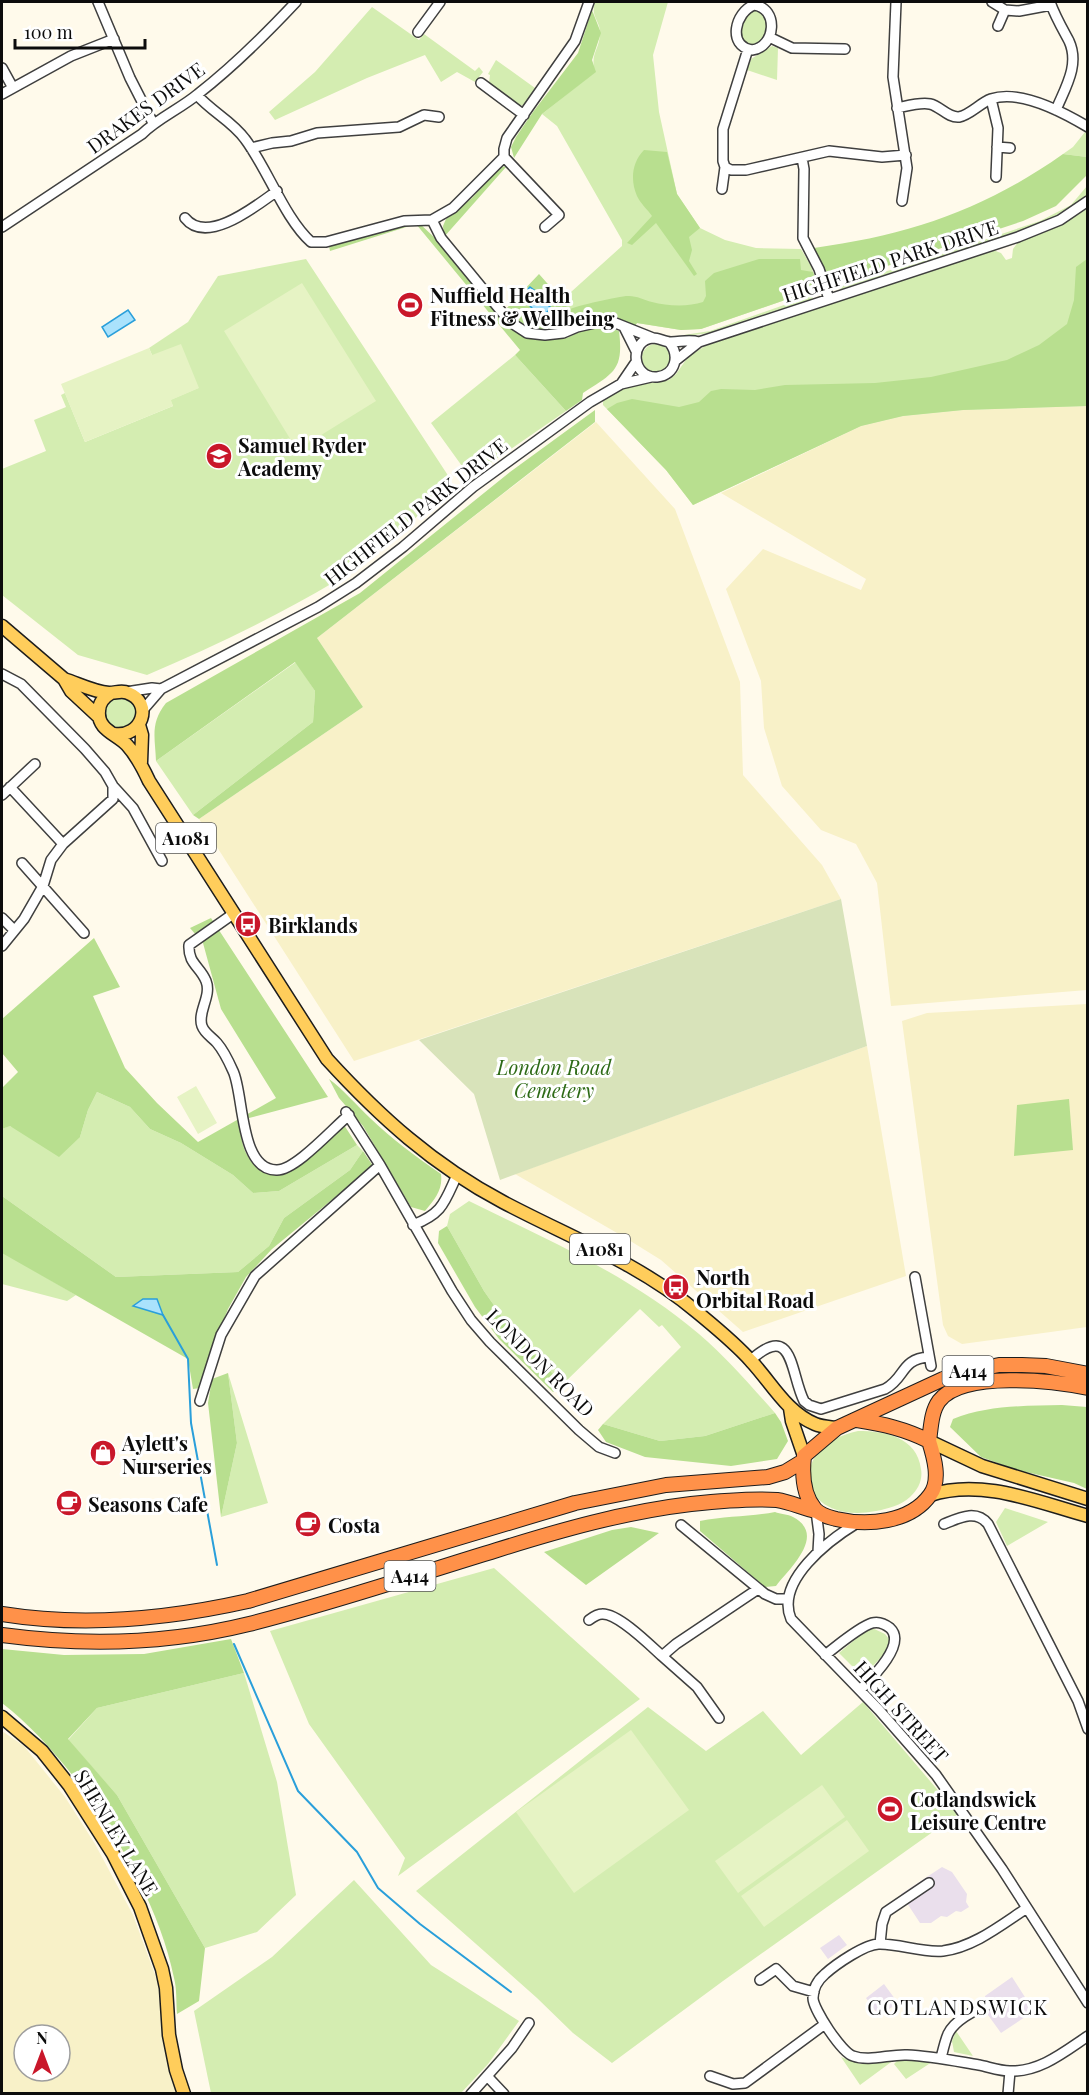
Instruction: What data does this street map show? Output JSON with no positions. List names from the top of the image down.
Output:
{
  "streets": {
    "highway": ["A414"],
    "main road": ["A1081", "SHENLEY LANE"],
    "street": [
      "DRAKES DRIVE",
      "HIGHFIELD PARK DRIVE",
      "LONDON ROAD",
      "HIGH STREET"
    ]
  },
  "crossings": [
    ["HIGHFIELD PARK DRIVE", "A1081"],
    ["A1081", "LONDON ROAD"],
    ["A1081", "A414"]
  ],
  "districts": ["COTLANDSWICK"],
  "parks": ["London Road Cemetery"],
  "places": {
    "sports": ["Nuffield Health Fitness & Wellbeing", "Cotlandswick Leisure Centre"],
    "school or university": ["Samuel Ryder Academy"],
    "bus stop": ["Birklands", "North Orbital Road"],
    "shop": ["Aylett's Nurseries"],
    "cafe": ["Seasons Cafe", "Costa"]
  },
  "scale_bar": "100 m",
  "north": "top"
}
